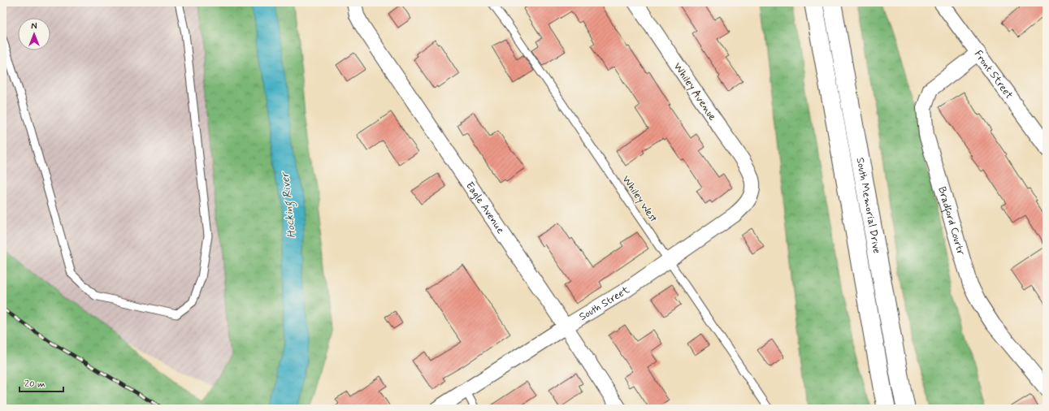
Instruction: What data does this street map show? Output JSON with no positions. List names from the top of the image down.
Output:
{
  "streets": {
    "highway": ["South Memorial Drive"],
    "street": [
      "Front Street",
      "Whiley Avenue",
      "Eagle Avenue",
      "Bradford Courtr",
      "South Street"
    ],
    "lane": ["Whiley West"]
  },
  "crossings": [
    ["Front Street", "Bradford Courtr"],
    ["Whiley Avenue", "South Street"],
    ["Whiley West", "South Street"],
    ["Eagle Avenue", "South Street"]
  ],
  "water": ["Hocking River"],
  "scale_bar": "20 m",
  "north": "top"
}
